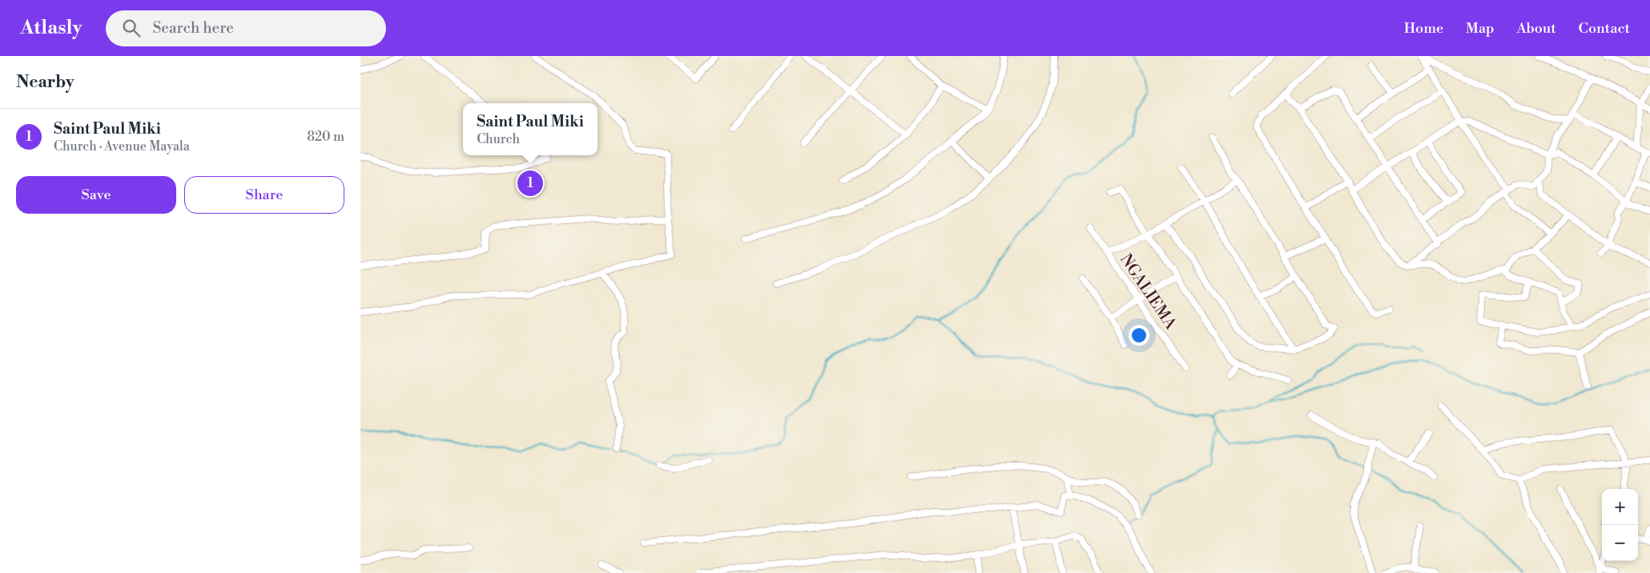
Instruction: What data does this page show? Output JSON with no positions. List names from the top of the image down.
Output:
{
  "streets": {
    "street": ["NGALIEMA"]
  },
  "page": {
    "header": "Atlasly",
    "search": "Search here",
    "nav": [
      "Home",
      "Map",
      "About",
      "Contact"
    ],
    "heading": "Nearby",
    "popup": ["Saint Paul Miki", "Church"],
    "list": [
      {
        "mark": "1",
        "name": "Saint Paul Miki",
        "note": "Church · Avenue Mayala",
        "value": "820 m"
      }
    ],
    "buttons": ["Save", "Share"],
    "pins": "1",
    "map_buttons": ["+", "−"]
  }
}
